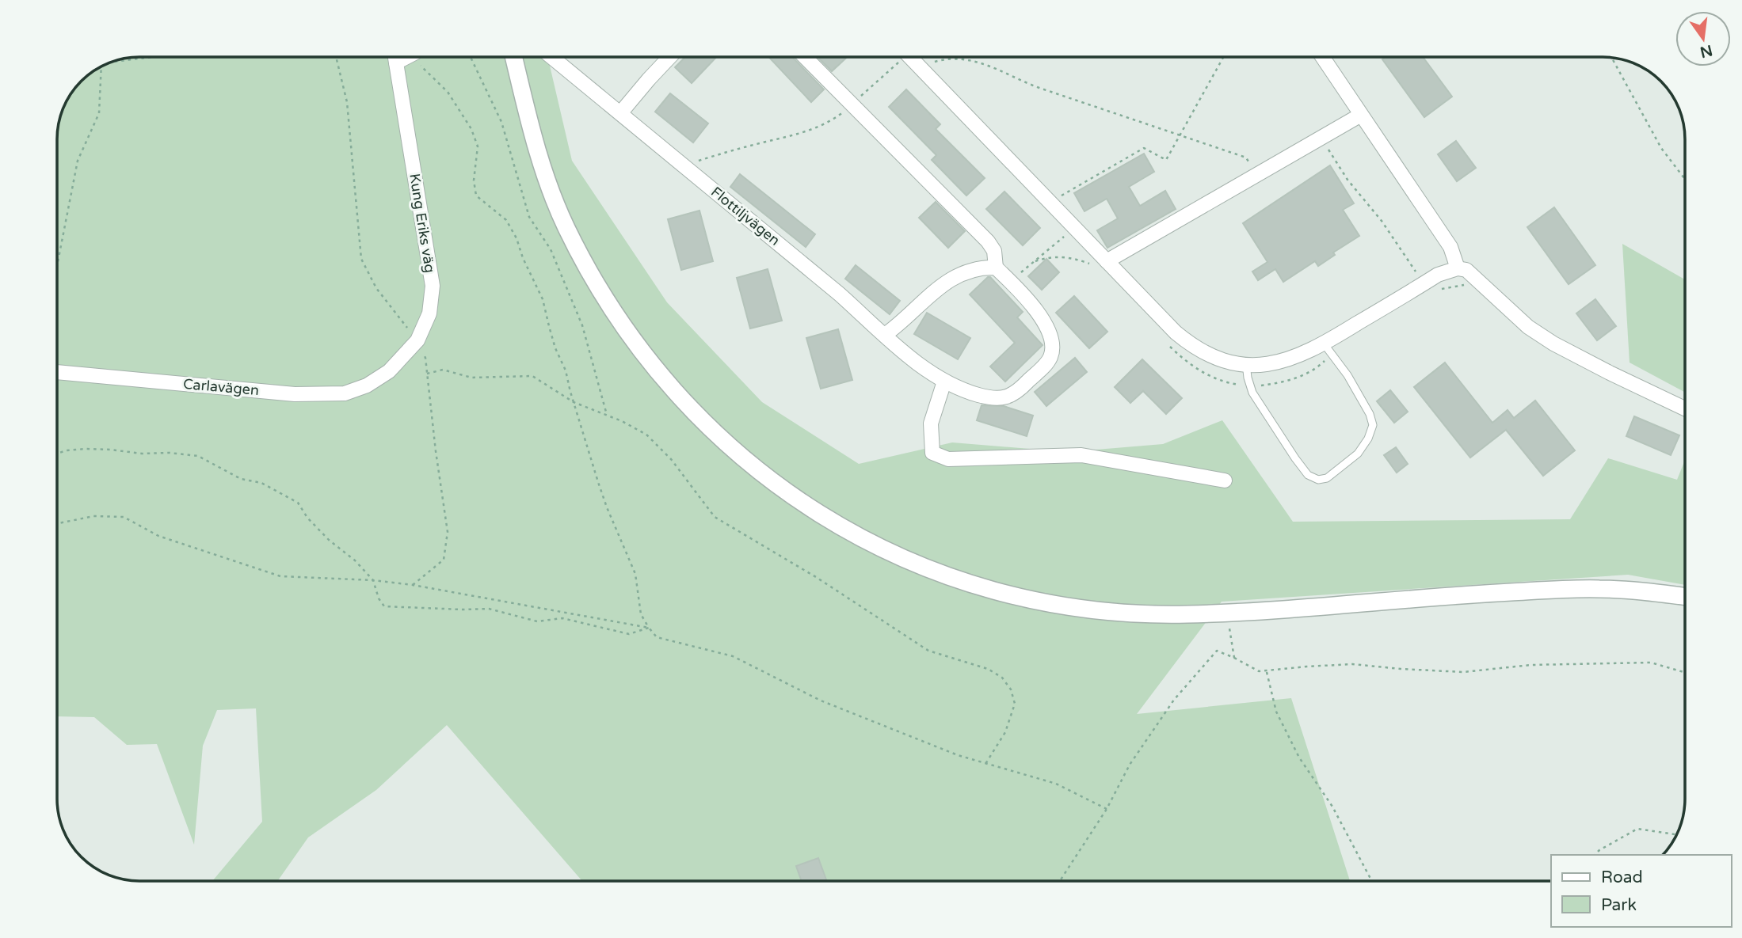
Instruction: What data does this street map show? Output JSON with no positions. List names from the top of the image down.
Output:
{
  "streets": {
    "street": ["Flottiljvägen", "Kung Eriks väg", "Carlavägen"]
  },
  "crossings": [
    ["Kung Eriks väg", "Carlavägen"]
  ],
  "legend": ["Road", "Park"],
  "north": "bottom"
}
